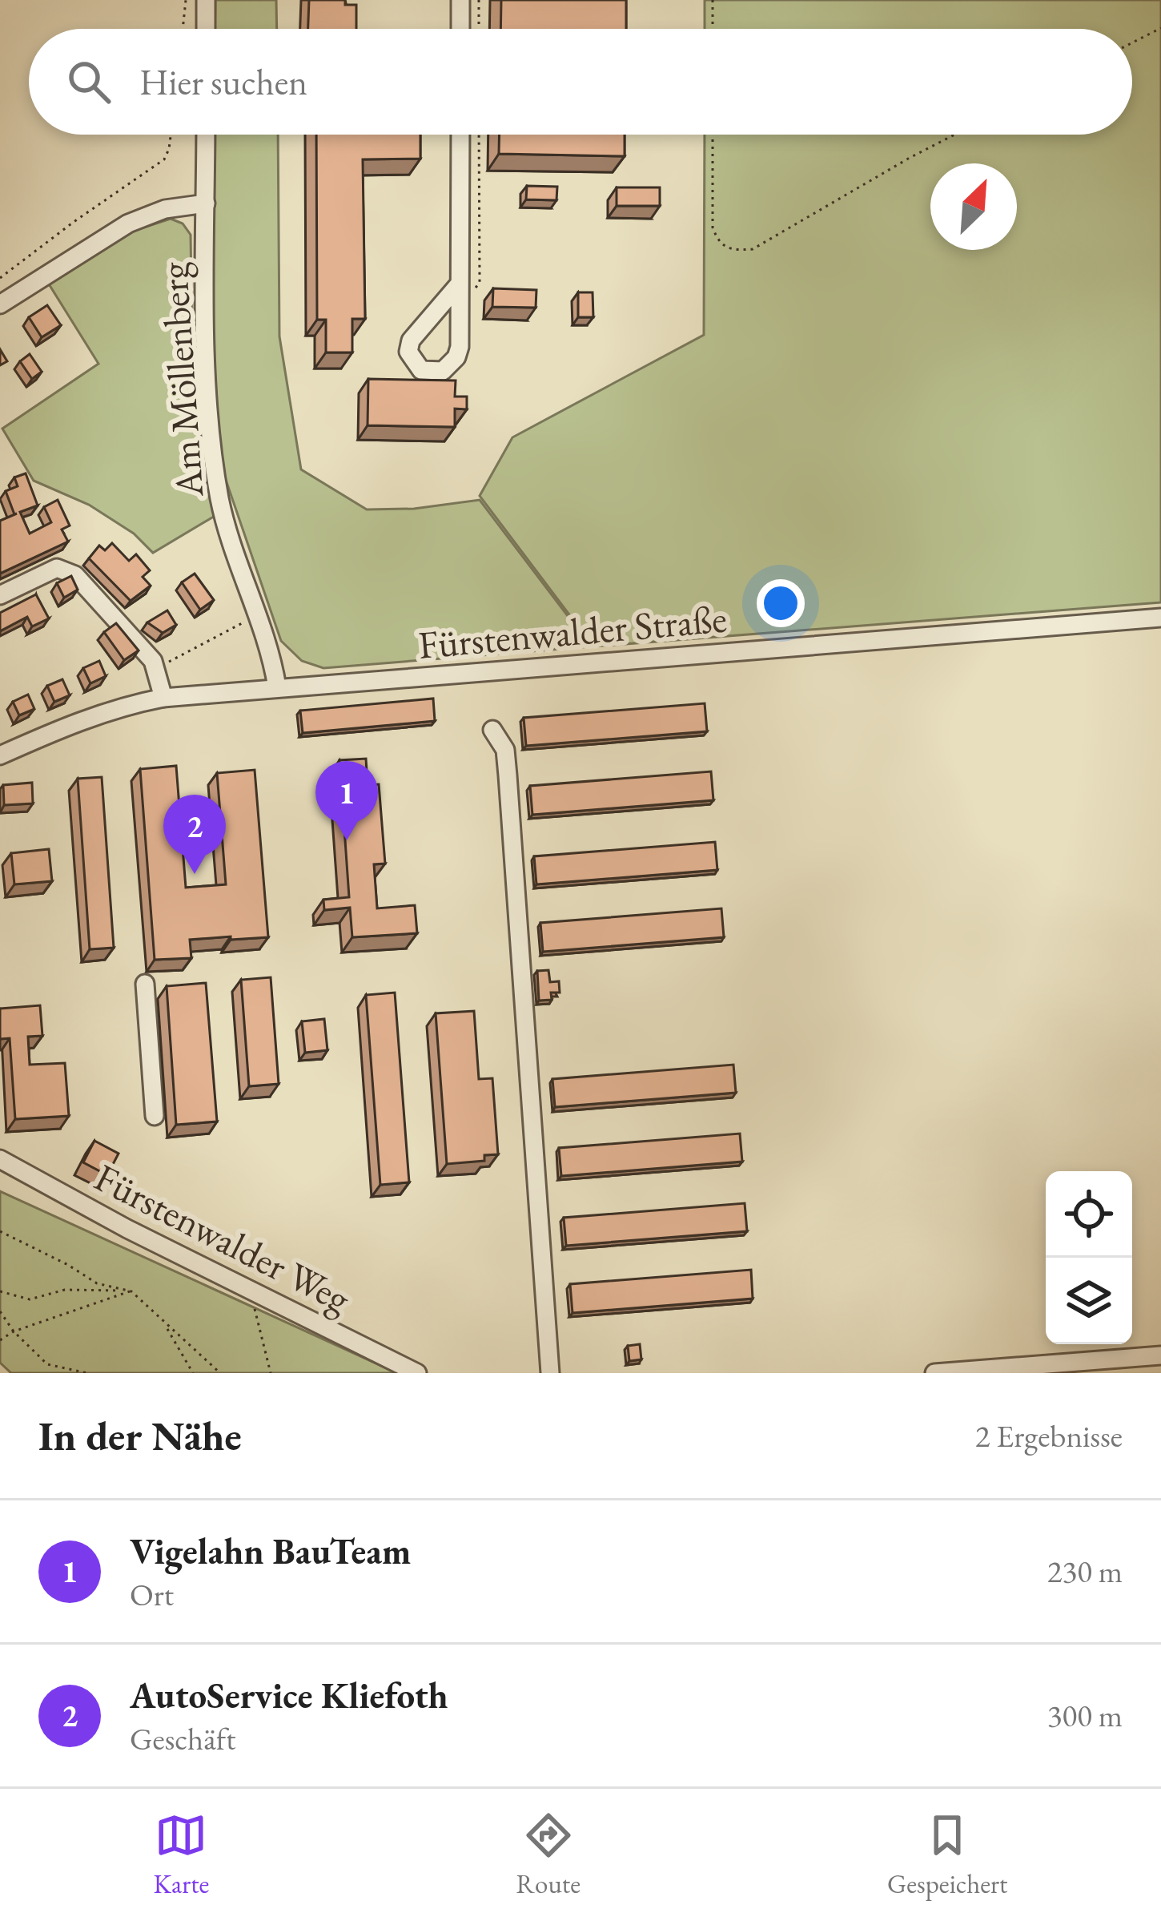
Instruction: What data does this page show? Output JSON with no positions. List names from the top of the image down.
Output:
{
  "streets": {
    "street": ["Am Möllenberg", "Fürstenwalder Straße", "Fürstenwalder Weg"]
  },
  "crossings": [
    ["Am Möllenberg", "Fürstenwalder Straße"]
  ],
  "north": "top right",
  "page": {
    "search": "Hier suchen",
    "pins": ["1", "2"],
    "heading": ["In der Nähe", "2 Ergebnisse"],
    "list": [
      {
        "mark": "1",
        "name": "Vigelahn BauTeam",
        "note": "Ort",
        "value": "230 m"
      },
      {
        "mark": "2",
        "name": "AutoService Kliefoth",
        "note": "Geschäft",
        "value": "300 m"
      }
    ],
    "nav": ["Karte", "Route", "Gespeichert"]
  }
}
